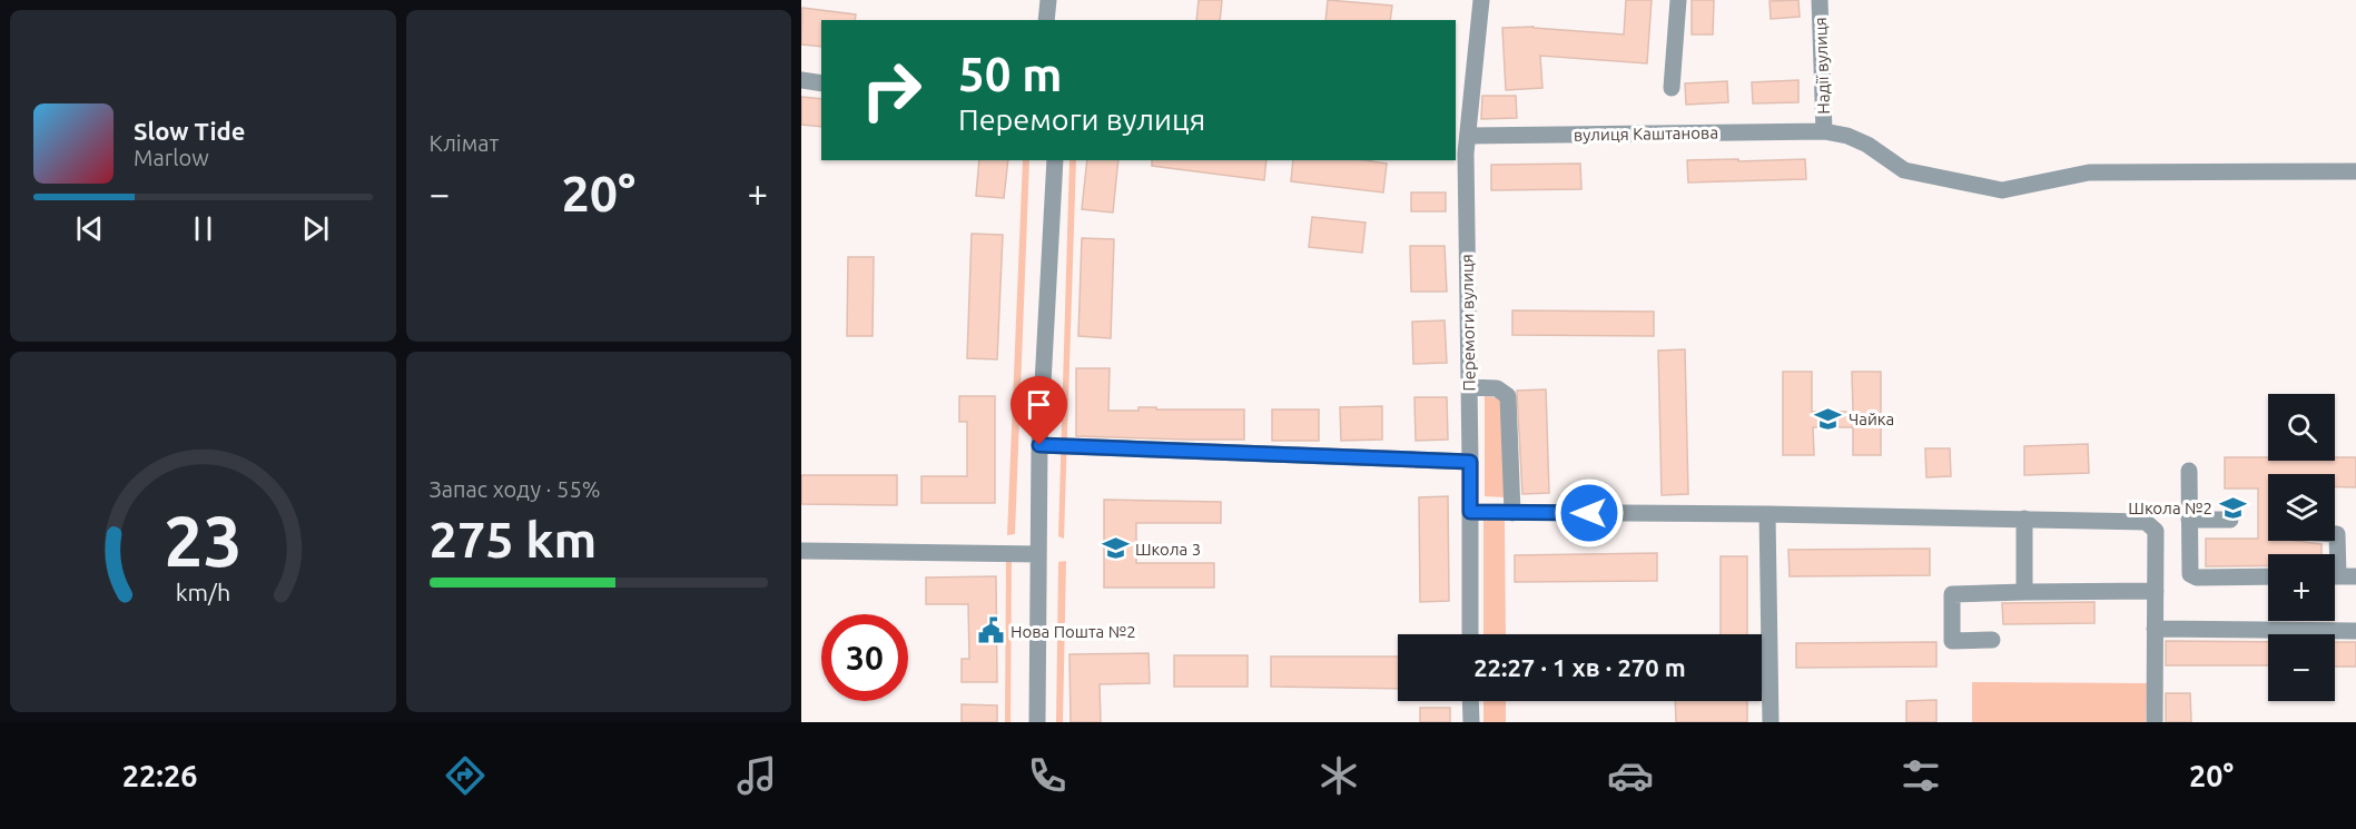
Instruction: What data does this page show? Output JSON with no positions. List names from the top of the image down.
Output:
{
  "streets": {
    "street": ["Надії вулиця", "вулиця Каштанова", "Перемоги вулиця"]
  },
  "crossings": [
    ["Надії вулиця", "вулиця Каштанова"],
    ["вулиця Каштанова", "Перемоги вулиця"]
  ],
  "places": {
    "school or university": ["Чайка", "Школа №2", "Школа 3"],
    "public building": ["Нова Пошта №2"]
  },
  "page": {
    "tile": [
      "Клімат",
      ["Запас ходу · 55%", "275 km"]
    ],
    "turn": ["50 m", "Перемоги вулиця"],
    "song": ["Slow Tide", "Marlow"],
    "heat": ["−", "20°", "+"],
    "map_buttons": ["+", "−"],
    "limit": "30",
    "trip": "22:27 · 1 хв · 270 m",
    "tabs": ["22:26", "20°"],
    "gauge": ["23", "km/h"]
  }
}
